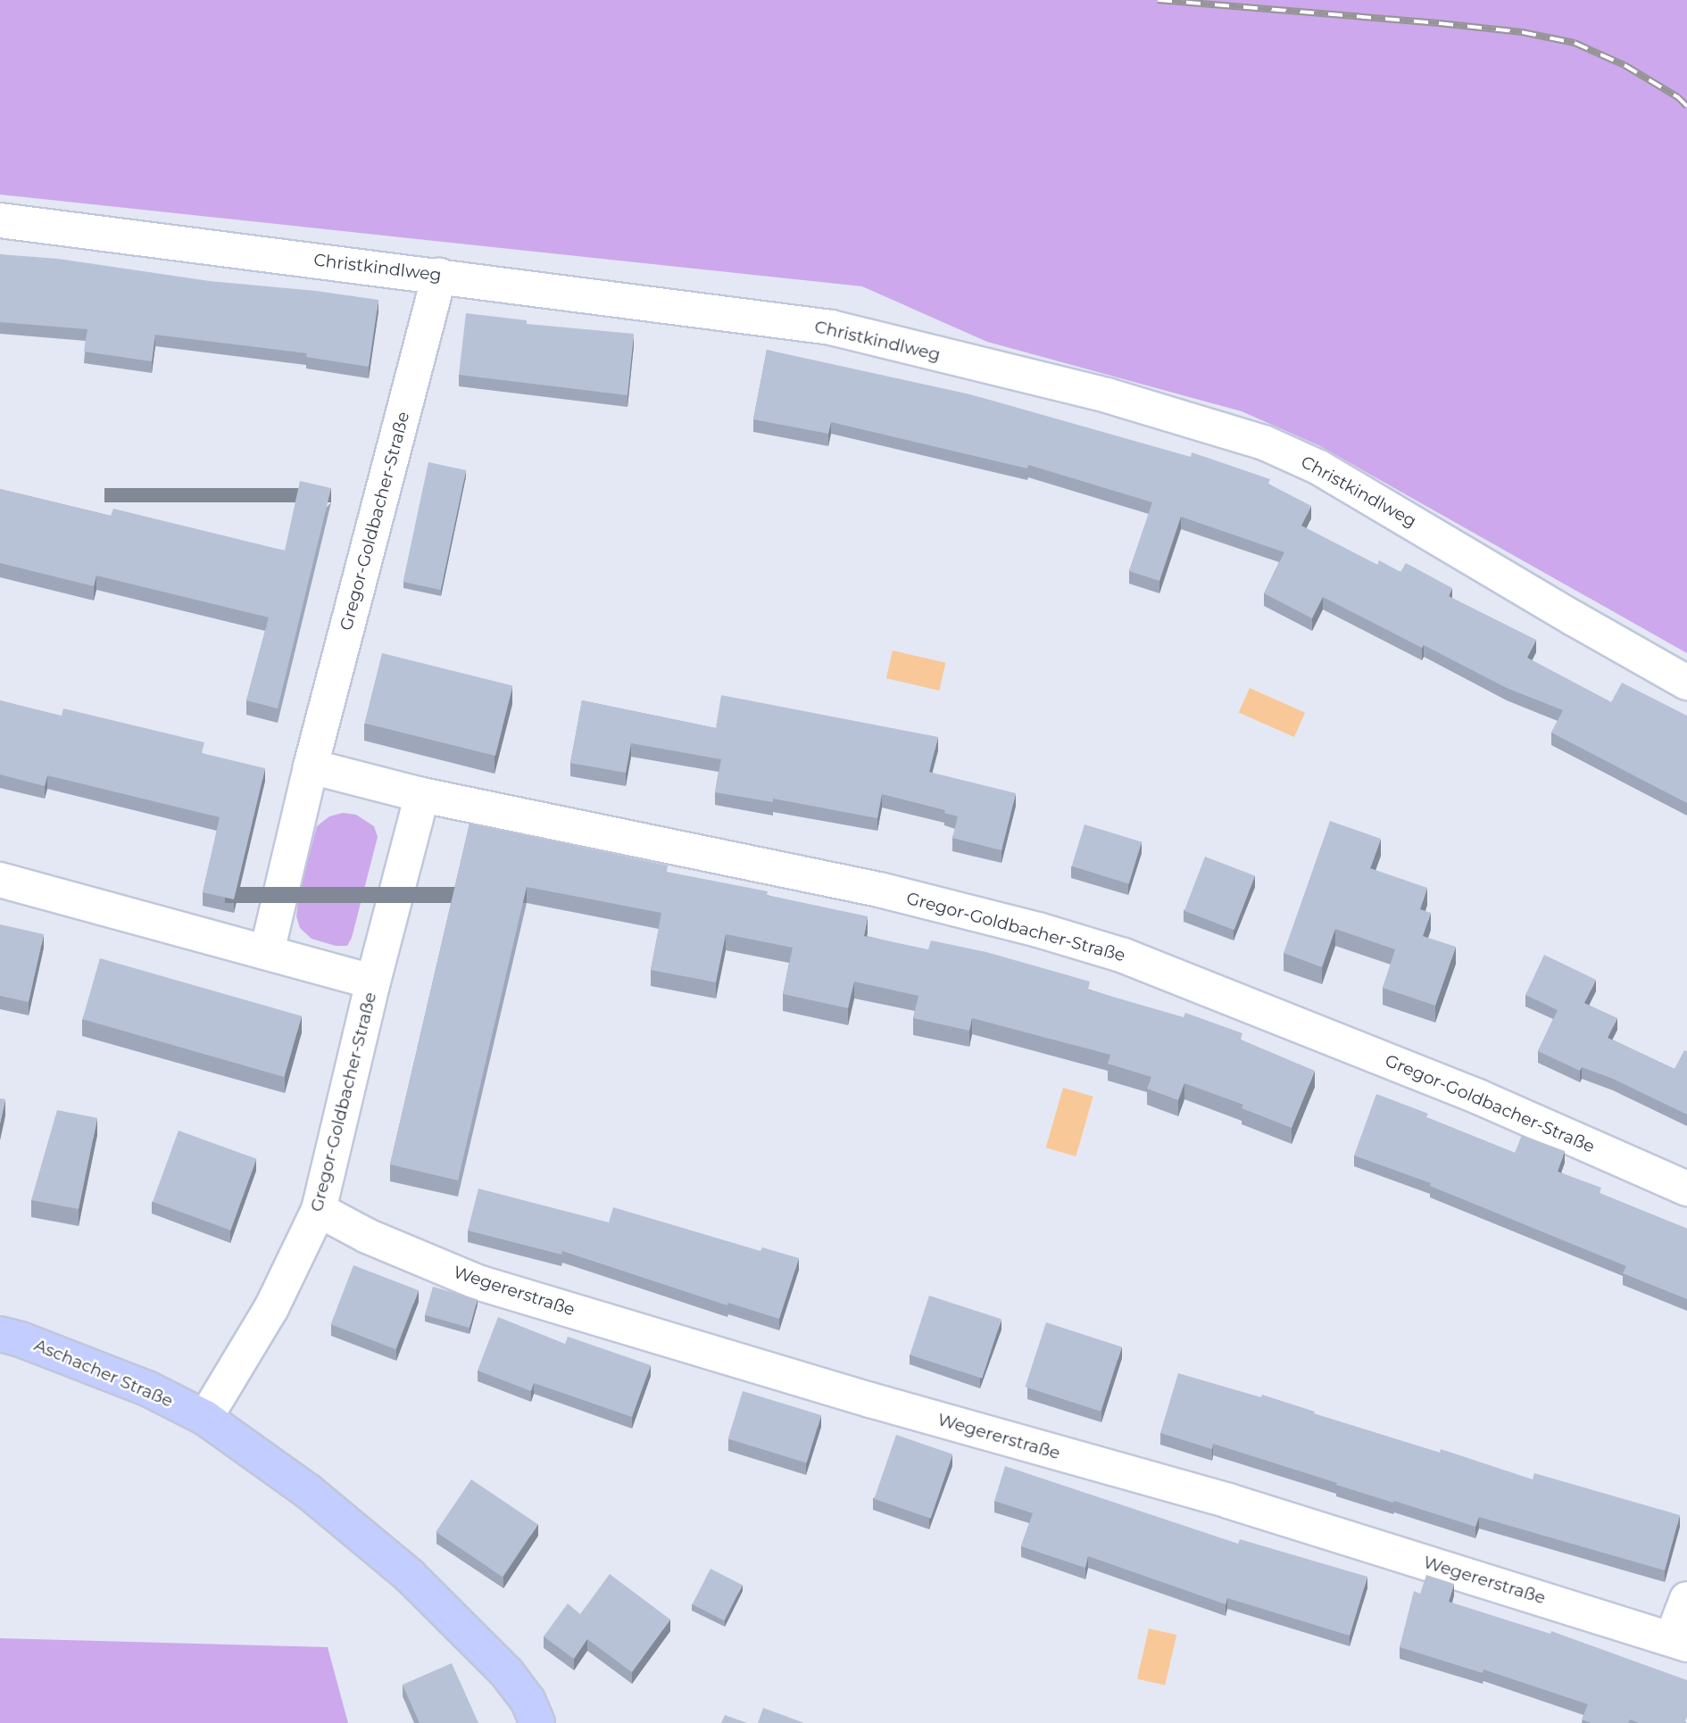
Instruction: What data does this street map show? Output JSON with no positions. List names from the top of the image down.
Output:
{
  "streets": {
    "street": [
      "Christkindlweg",
      "Gregor-Goldbacher-Straße",
      "Wegererstraße",
      "Aschacher Straße"
    ]
  },
  "crossings": [
    ["Christkindlweg", "Gregor-Goldbacher-Straße"],
    ["Gregor-Goldbacher-Straße", "Wegererstraße"],
    ["Gregor-Goldbacher-Straße", "Aschacher Straße"]
  ]
}
